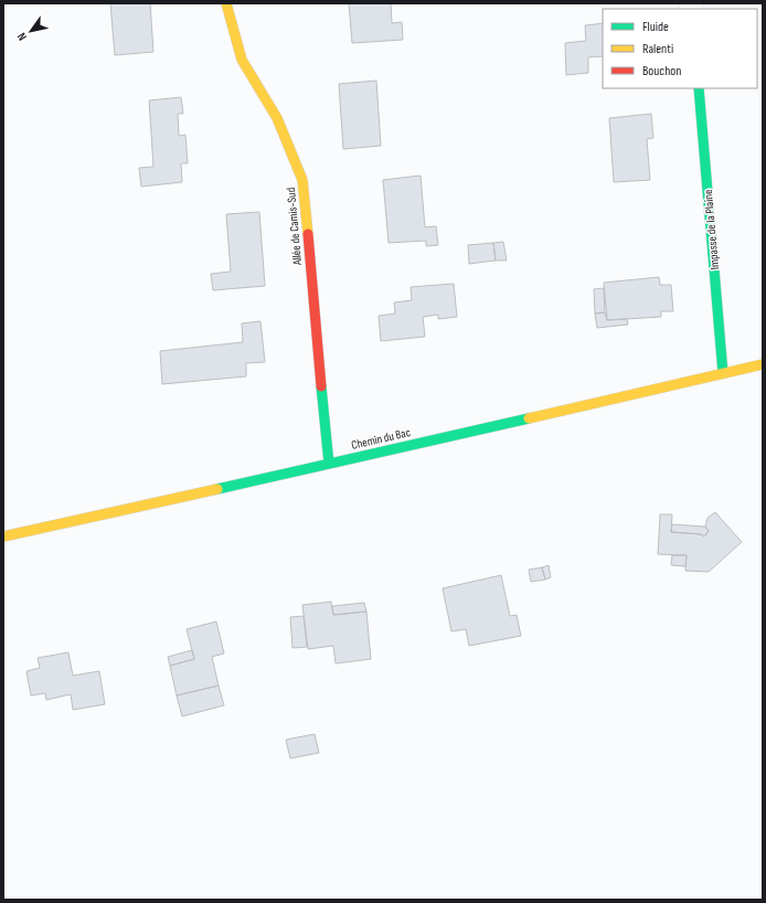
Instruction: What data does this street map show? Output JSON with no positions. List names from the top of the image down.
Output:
{
  "streets": {
    "street": ["Allée de Camis-Sud", "Impasse de la Plaine", "Chemin du Bac"]
  },
  "crossings": [
    ["Allée de Camis-Sud", "Chemin du Bac"],
    ["Impasse de la Plaine", "Chemin du Bac"]
  ],
  "legend": ["Fluide", "Ralenti", "Bouchon"],
  "north": "bottom left"
}
